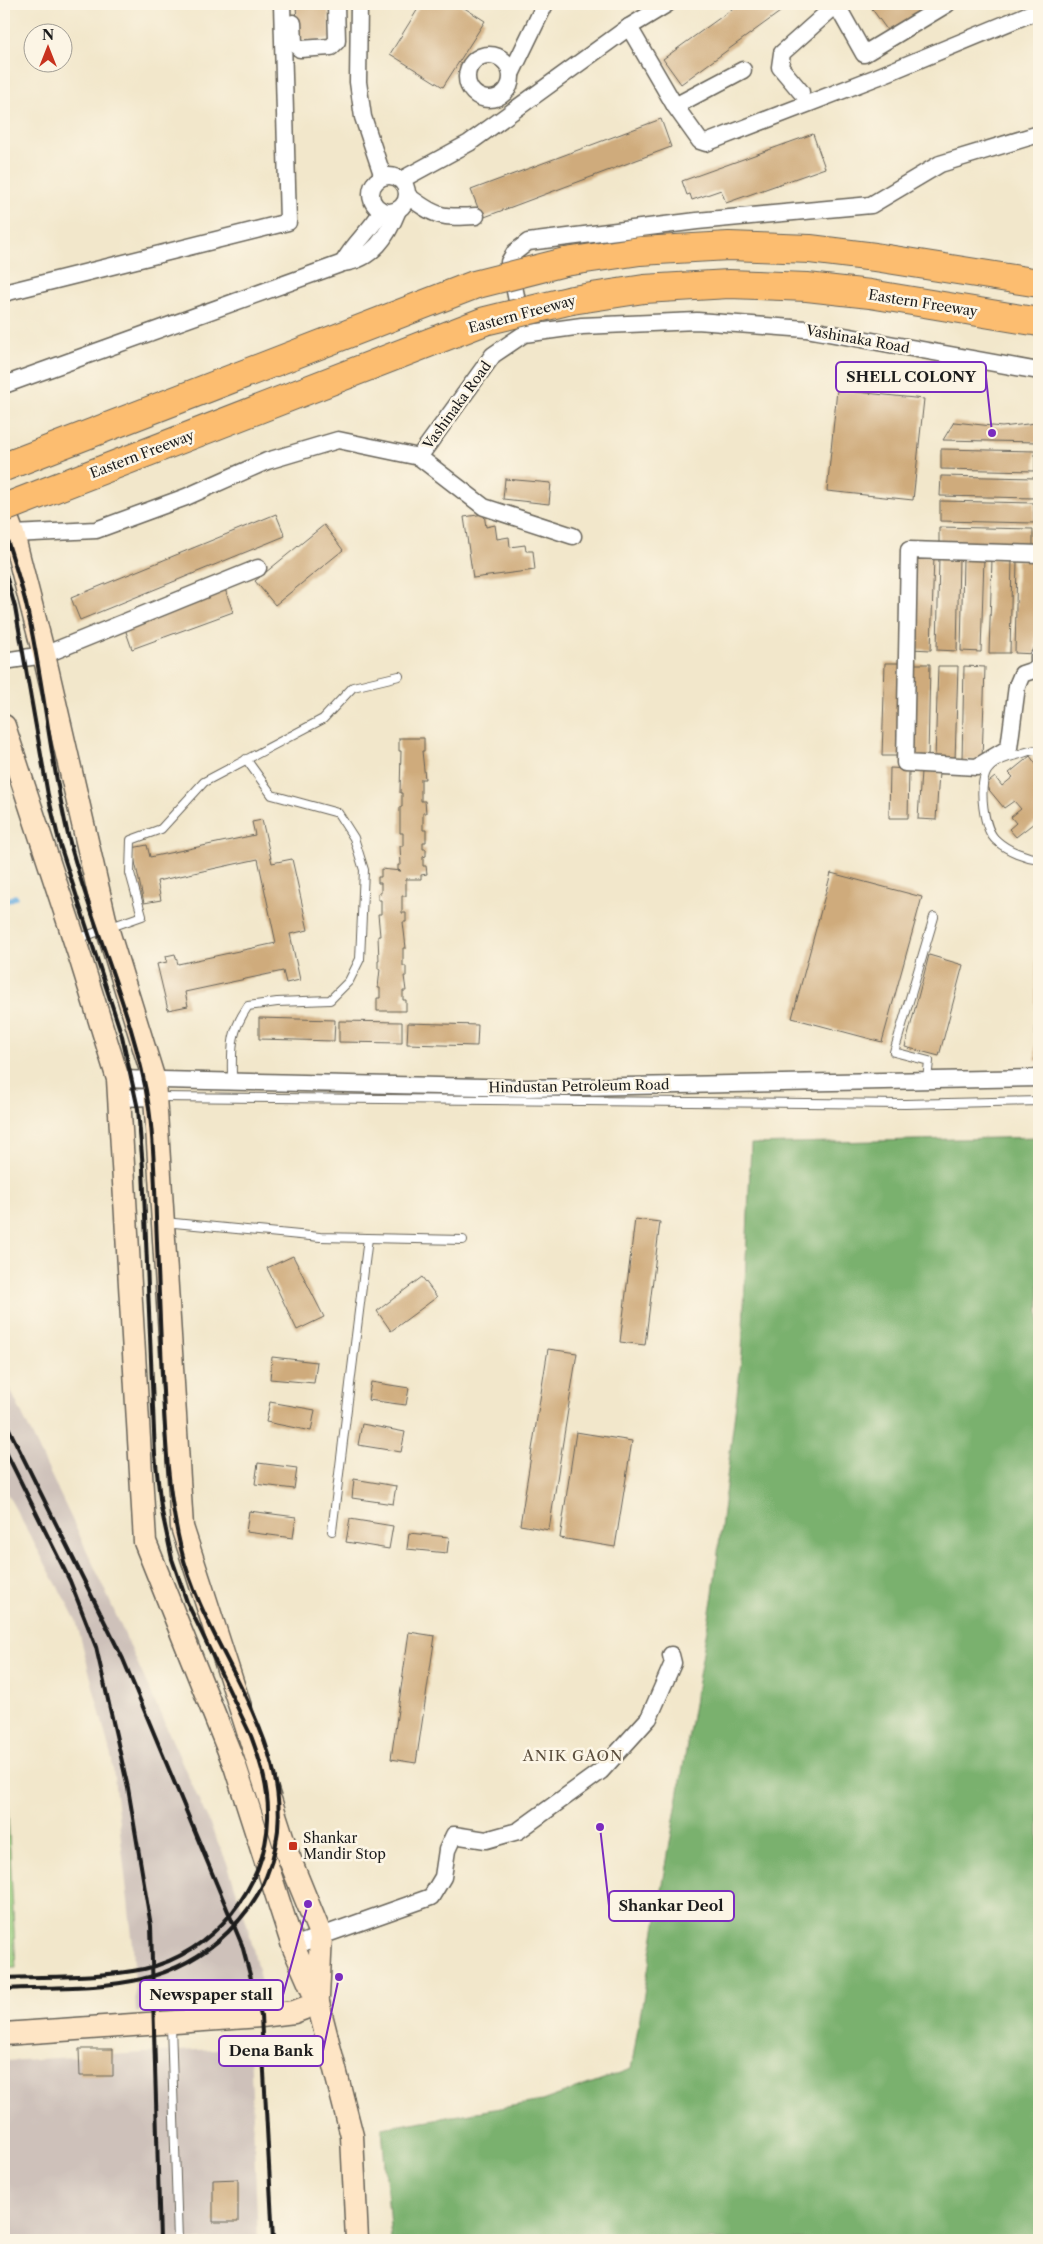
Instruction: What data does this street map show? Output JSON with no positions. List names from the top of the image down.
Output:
{
  "streets": {
    "highway": ["Eastern Freeway"],
    "street": ["Vashinaka Road", "Hindustan Petroleum Road"]
  },
  "districts": ["ANIK GAON"],
  "places": {
    "other": [
      "SHELL COLONY",
      "Shankar Deol",
      "Newspaper stall",
      "Dena Bank"
    ],
    "transit": ["Shankar Mandir Stop"]
  },
  "north": "top"
}
